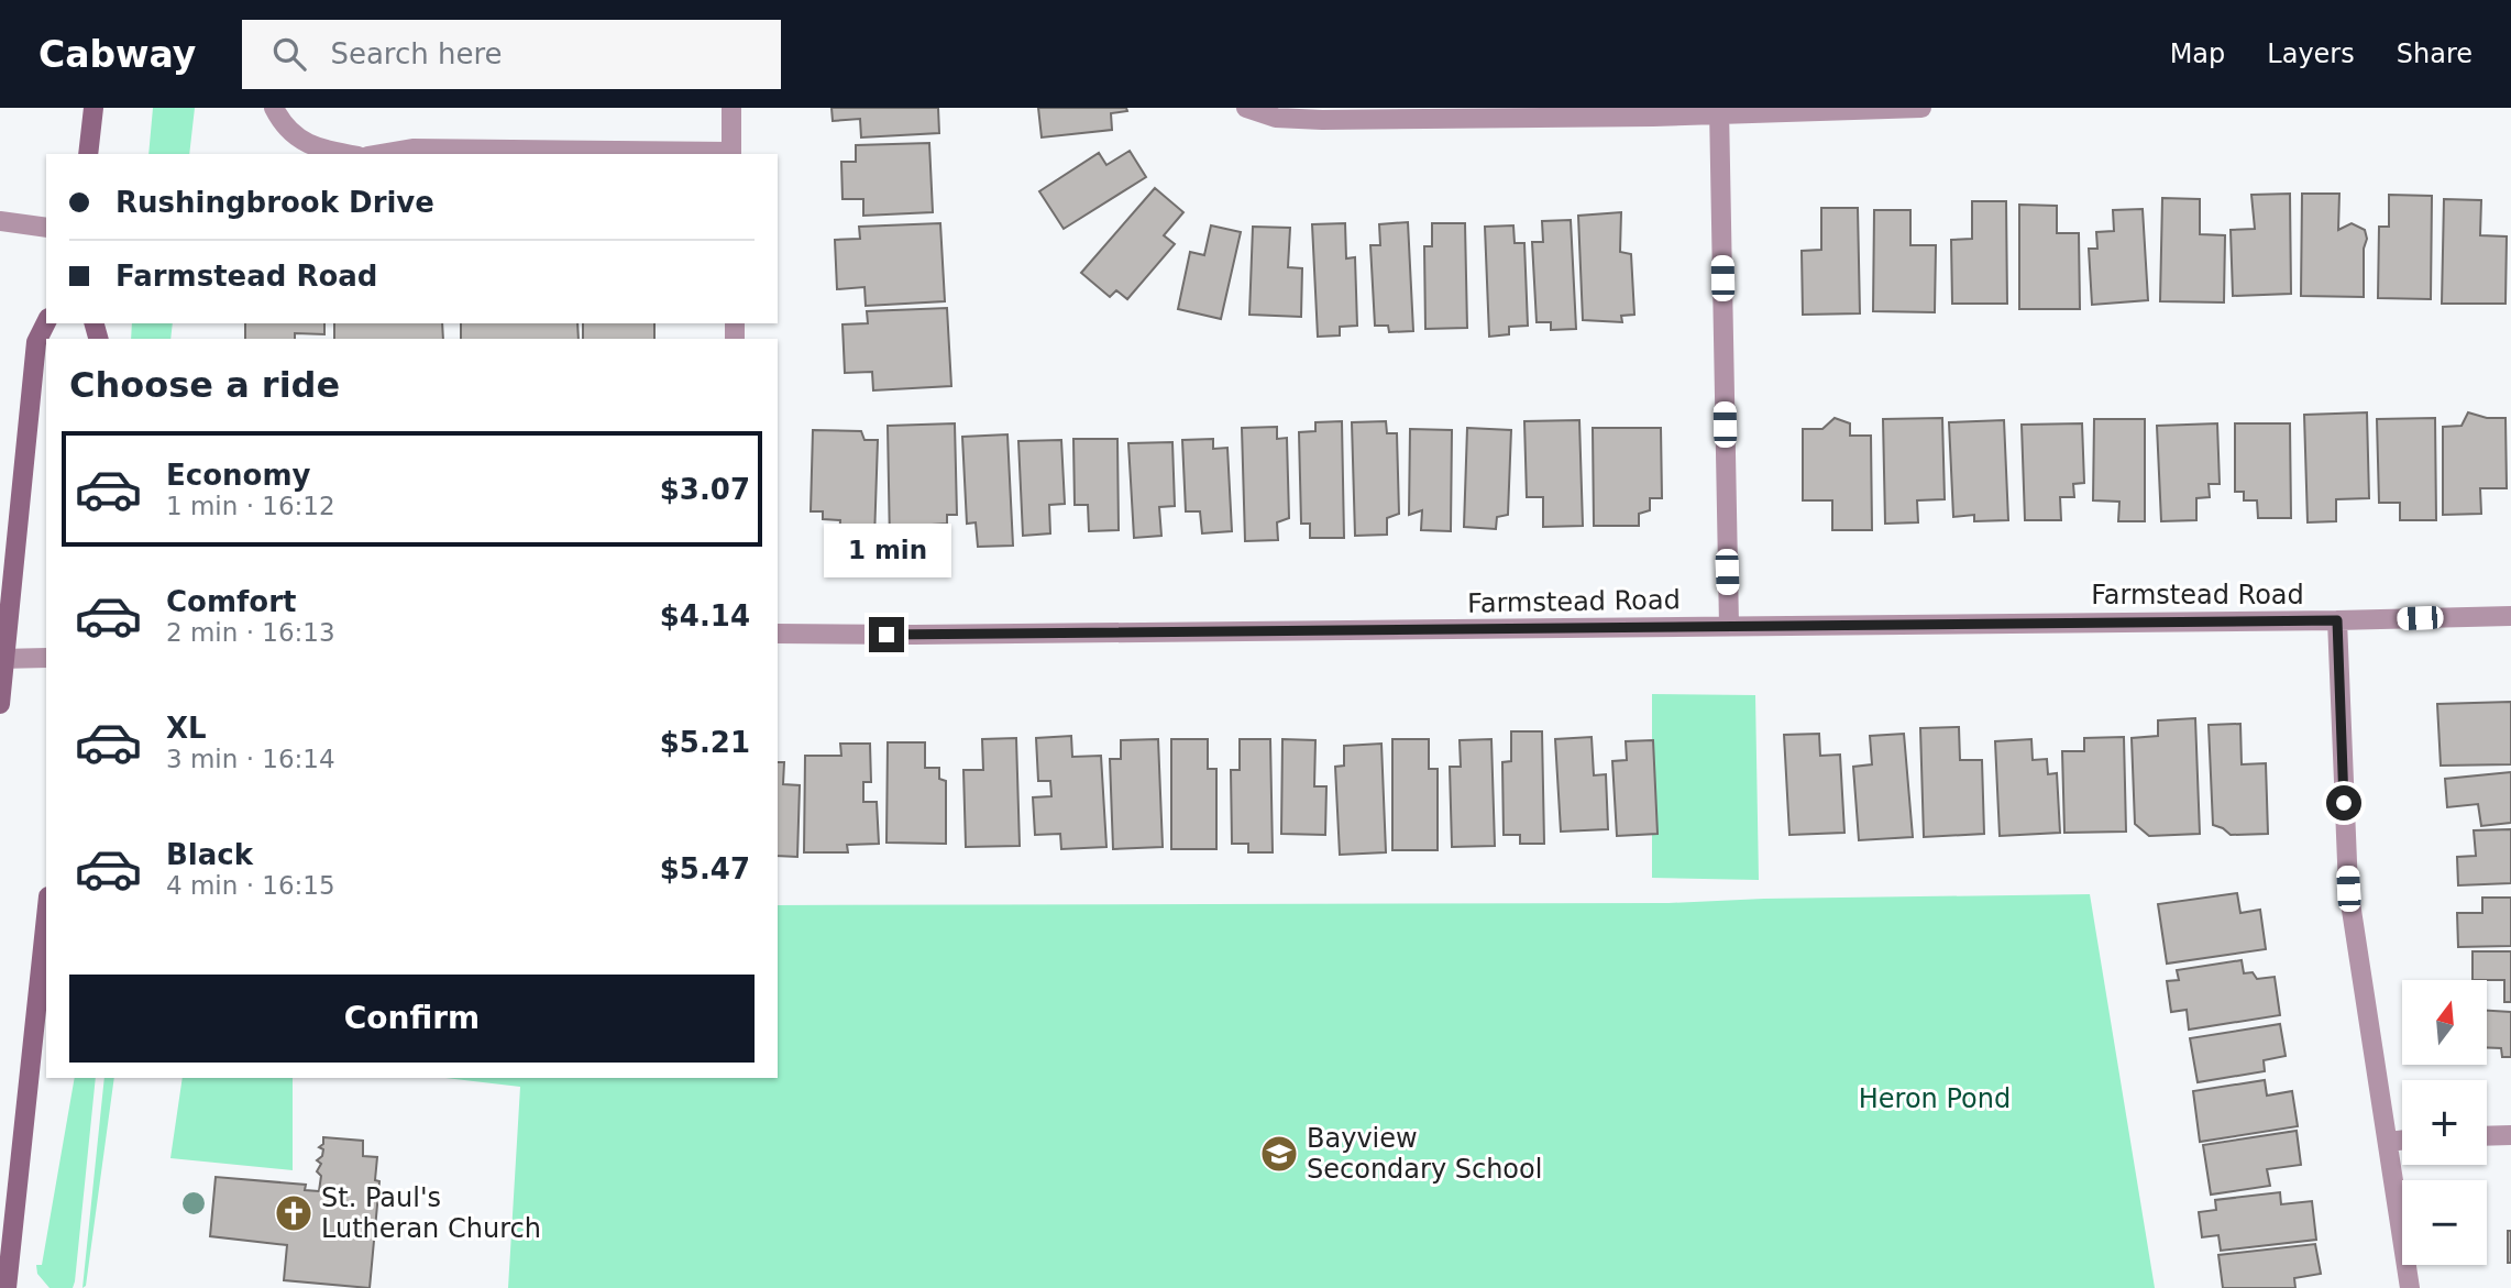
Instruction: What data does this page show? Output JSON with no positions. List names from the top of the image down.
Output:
{
  "streets": {
    "street": ["Farmstead Road"]
  },
  "parks": ["Heron Pond"],
  "places": {
    "school or university": ["Bayview Secondary School"],
    "church": ["St. Paul's Lutheran Church"]
  },
  "north": "top",
  "page": {
    "header": "Cabway",
    "search": "Search here",
    "nav": ["Map", "Layers", "Share"],
    "banner": ["Rushingbrook Drive", "Farmstead Road"],
    "heading": "Choose a ride",
    "list": [
      {
        "name": "Economy",
        "note": "1 min · 16:12",
        "value": "$3.07"
      },
      {
        "name": "Comfort",
        "note": "2 min · 16:13",
        "value": "$4.14"
      },
      {
        "name": "XL",
        "note": "3 min · 16:14",
        "value": "$5.21"
      },
      {
        "name": "Black",
        "note": "4 min · 16:15",
        "value": "$5.47"
      }
    ],
    "bubble": "1 min",
    "buttons": "Confirm",
    "map_buttons": ["+", "−"]
  }
}
